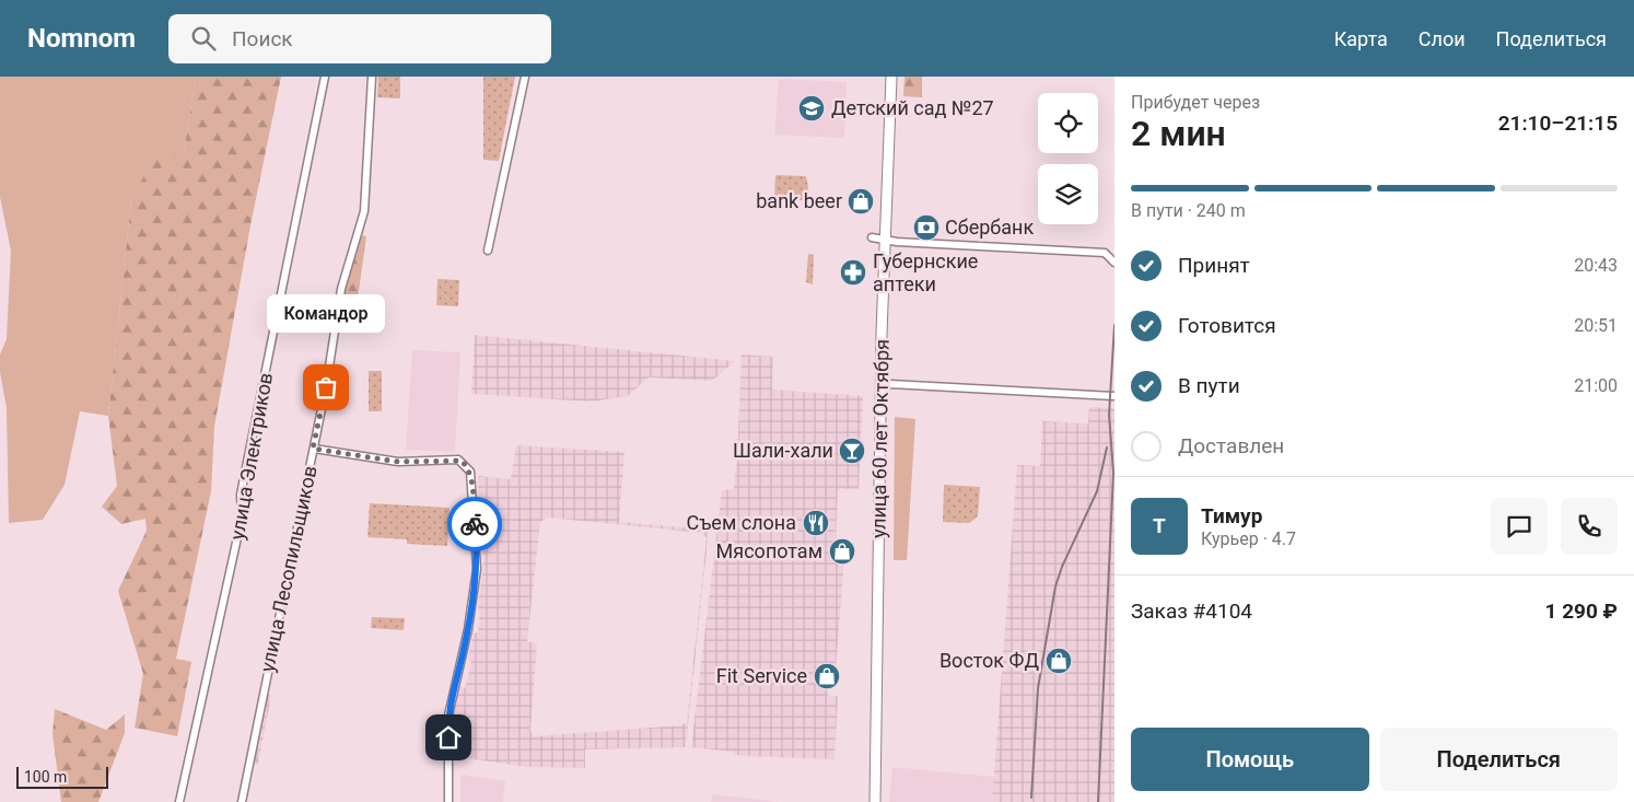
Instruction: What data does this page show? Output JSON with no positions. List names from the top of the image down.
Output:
{
  "streets": {
    "main road": ["улица 60 лет Октября"],
    "street": ["улица Электриков", "улица Лесопильщиков"]
  },
  "places": {
    "school or university": ["Детский сад №27"],
    "shop": [
      "bank beer",
      "Мясопотам",
      "Восток ФД",
      "Fit Service"
    ],
    "bank": ["Сбербанк"],
    "pharmacy": ["Губернские аптеки"],
    "other": ["Командор"],
    "bar": ["Шали-хали"],
    "restaurant": ["Съем слона"]
  },
  "scale_bar": "100 m",
  "page": {
    "header": "Nomnom",
    "search": "Поиск",
    "nav": ["Карта", "Слои", "Поделиться"],
    "heading": ["2 мин", "Прибудет через", "21:10–21:15"],
    "panel": [
      "Тимур",
      "Курьер · 4.7",
      "Заказ #4104",
      "1 290 ₽"
    ],
    "bar": "В пути · 240 m",
    "list": [
      ["Принят", "20:43"],
      ["Готовится", "20:51"],
      ["В пути", "21:00"],
      "Доставлен"
    ],
    "bubble": "Командор",
    "round": "Т",
    "buttons": ["Помощь", "Поделиться"],
    "scale": "100 m"
  }
}
